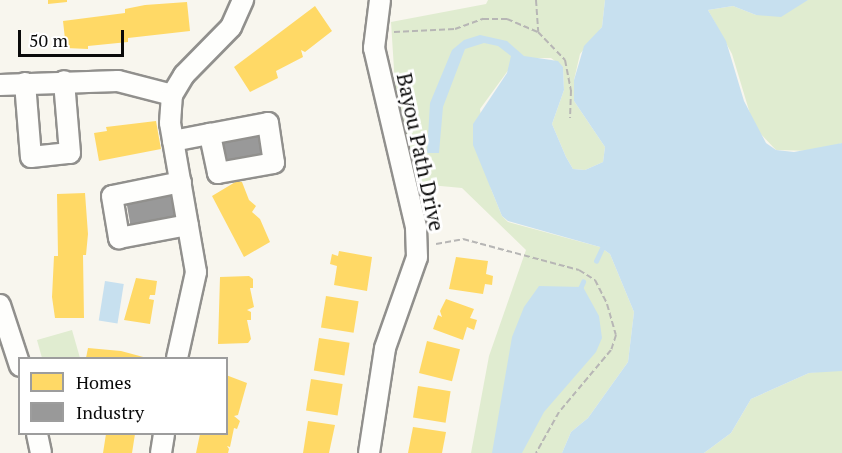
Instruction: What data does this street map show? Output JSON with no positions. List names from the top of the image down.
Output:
{
  "streets": {
    "street": ["Bayou Path Drive"]
  },
  "legend": ["Homes", "Industry"],
  "scale_bar": "50 m"
}
